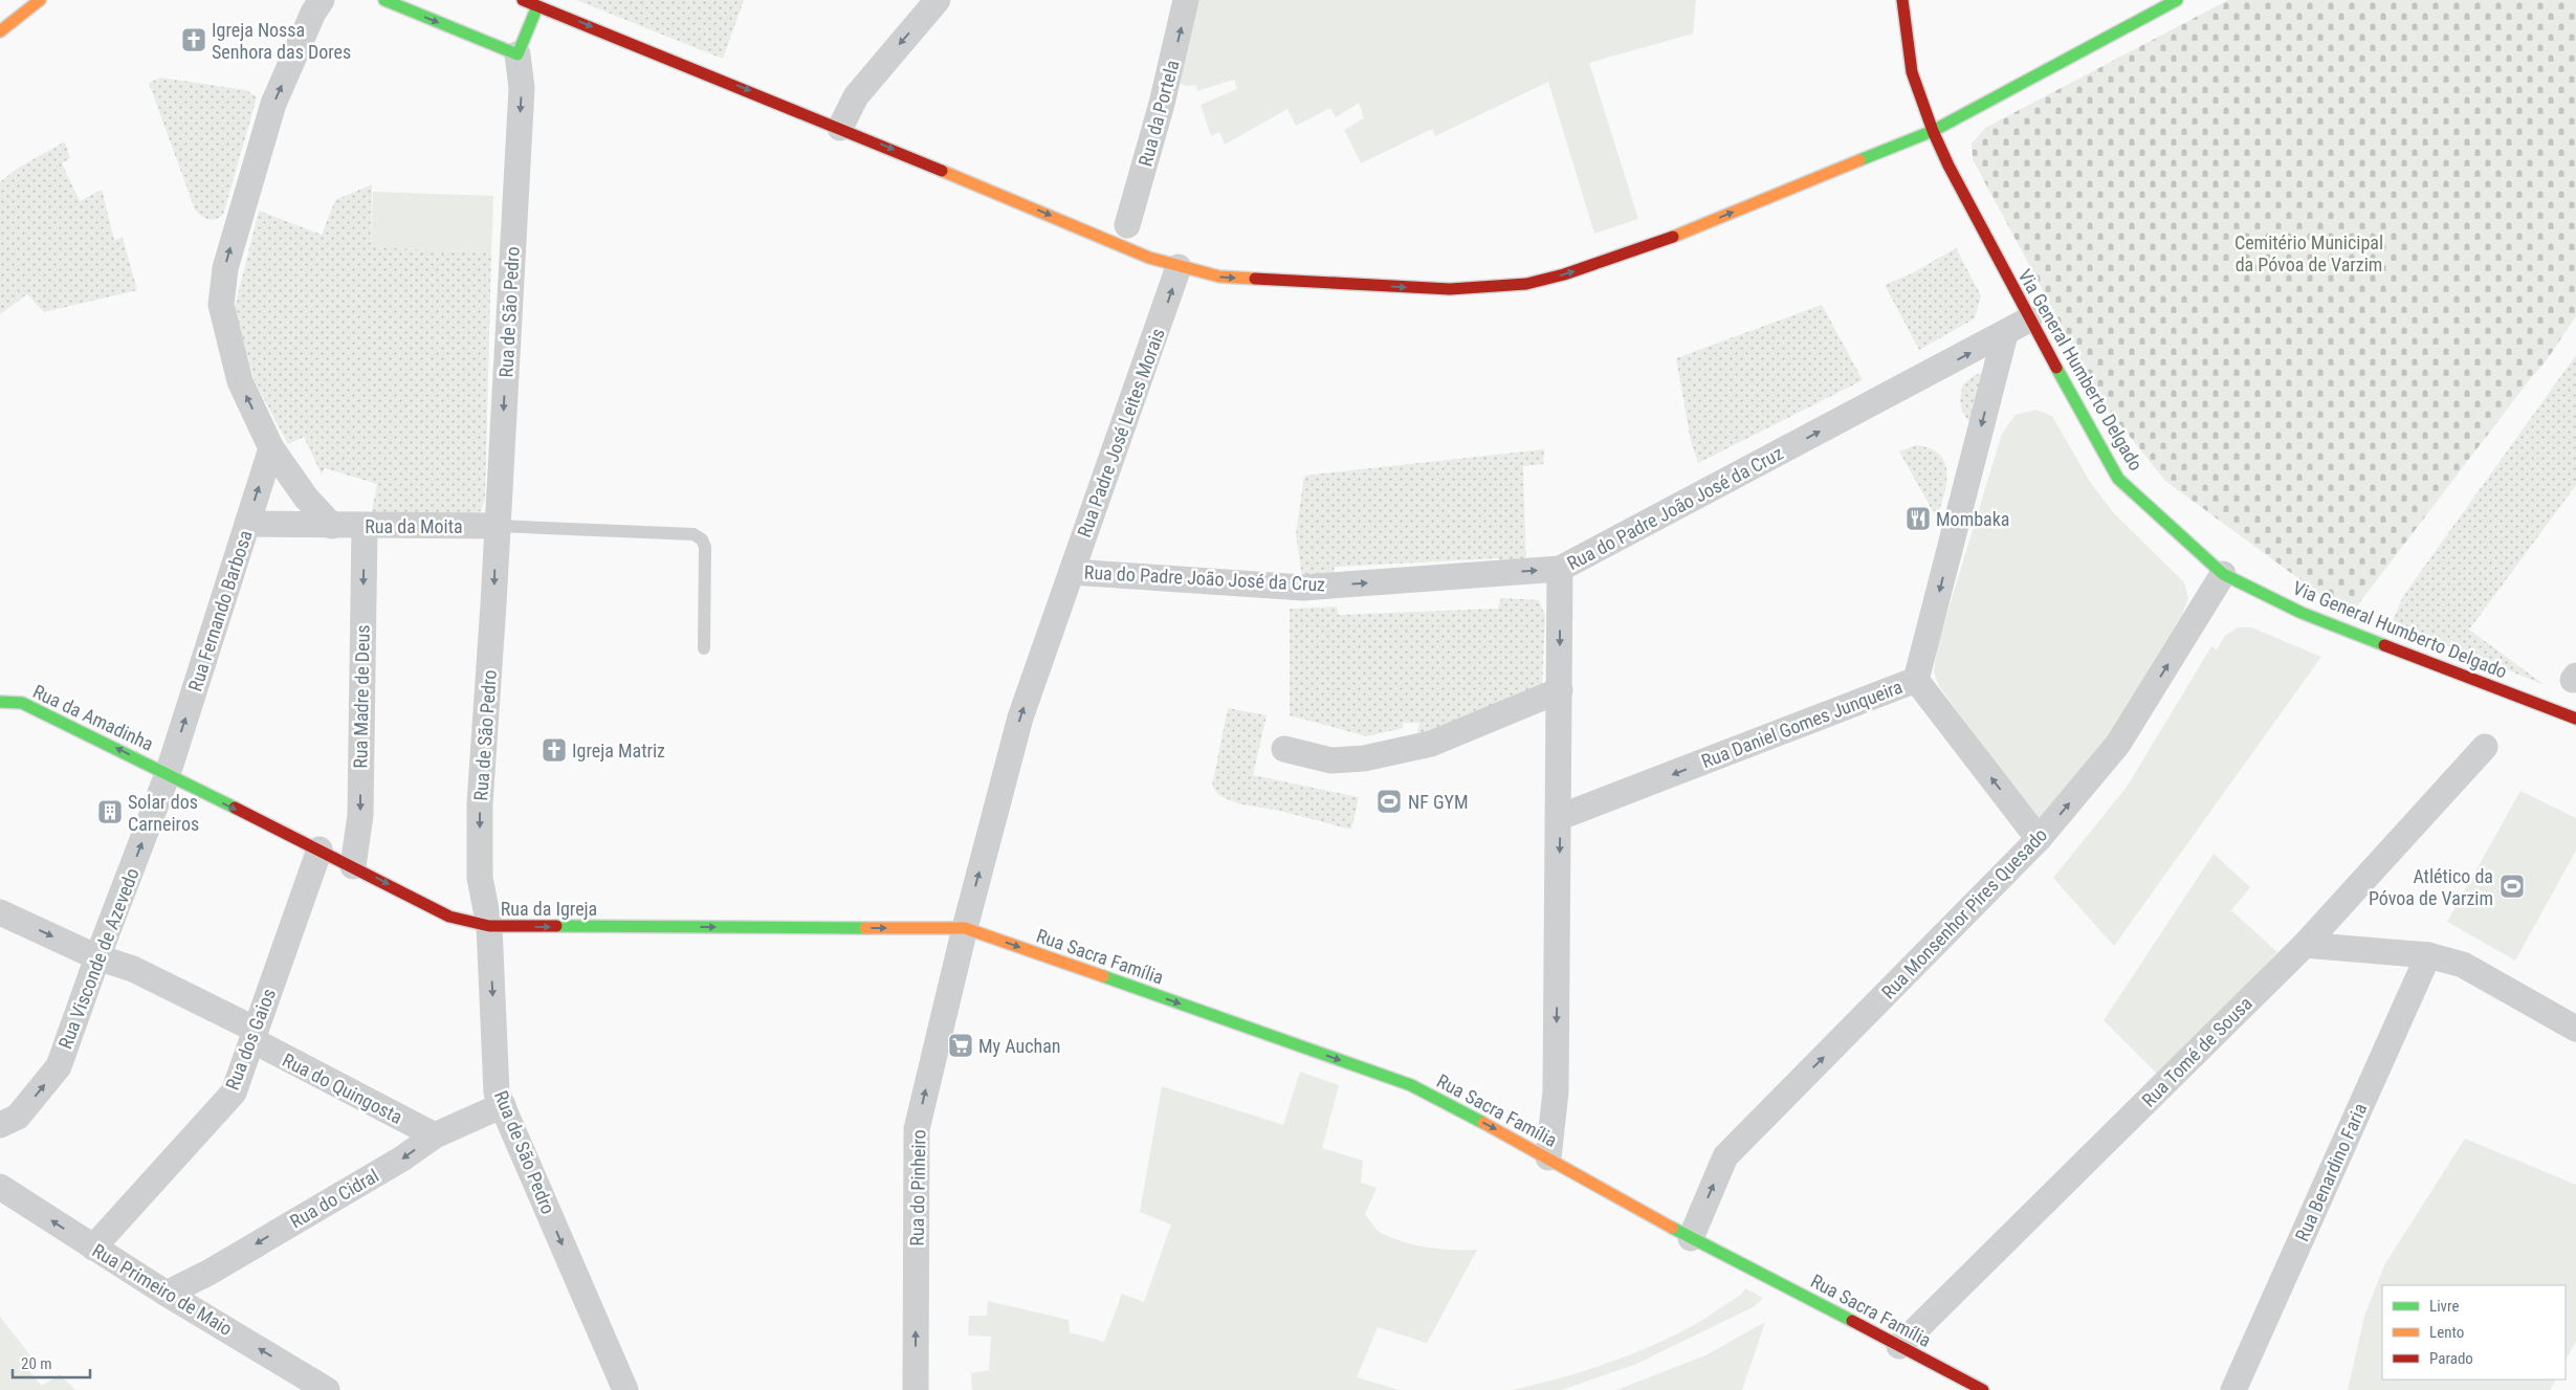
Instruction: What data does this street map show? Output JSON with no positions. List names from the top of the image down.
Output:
{
  "streets": {
    "street": [
      "Rua da Portela",
      "Rua de São Pedro",
      "Via General Humberto Delgado",
      "Rua Padre José Leites Morais",
      "Rua do Padre João José da Cruz",
      "Rua da Moita",
      "Rua Fernando Barbosa",
      "Rua Madre de Deus",
      "Rua da Amadinha",
      "Rua Daniel Gomes Junqueira",
      "Rua da Igreja",
      "Rua Monsenhor Pires Quesado",
      "Rua Sacra Família",
      "Rua Visconde de Azevedo",
      "Rua dos Gaios",
      "Rua Tomé de Sousa",
      "Rua do Quingosta",
      "Rua Benardino Faria",
      "Rua do Pinheiro",
      "Rua do Cidral",
      "Rua Primeiro de Maio"
    ]
  },
  "crossings": [
    ["Rua de São Pedro", "Rua da Moita"],
    ["Rua de São Pedro", "Rua da Igreja"],
    ["Rua de São Pedro", "Rua do Cidral"],
    ["Via General Humberto Delgado", "Rua do Padre João José da Cruz"],
    ["Via General Humberto Delgado", "Rua Monsenhor Pires Quesado"],
    ["Rua Padre José Leites Morais", "Rua do Padre João José da Cruz"],
    ["Rua Padre José Leites Morais", "Rua da Igreja"],
    ["Rua Padre José Leites Morais", "Rua Sacra Família"],
    ["Rua Padre José Leites Morais", "Rua do Pinheiro"],
    ["Rua do Padre João José da Cruz", "Rua Daniel Gomes Junqueira"],
    ["Rua da Moita", "Rua Fernando Barbosa"],
    ["Rua da Moita", "Rua Madre de Deus"],
    ["Rua Fernando Barbosa", "Rua da Amadinha"],
    ["Rua Fernando Barbosa", "Rua da Igreja"],
    ["Rua Fernando Barbosa", "Rua Visconde de Azevedo"],
    ["Rua Madre de Deus", "Rua da Igreja"],
    ["Rua da Amadinha", "Rua da Igreja"],
    ["Rua da Amadinha", "Rua Visconde de Azevedo"],
    ["Rua da Igreja", "Rua Sacra Família"],
    ["Rua da Igreja", "Rua Visconde de Azevedo"],
    ["Rua da Igreja", "Rua dos Gaios"],
    ["Rua da Igreja", "Rua do Pinheiro"],
    ["Rua Monsenhor Pires Quesado", "Rua Sacra Família"],
    ["Rua Sacra Família", "Rua Tomé de Sousa"],
    ["Rua Sacra Família", "Rua do Pinheiro"],
    ["Rua Visconde de Azevedo", "Rua do Quingosta"],
    ["Rua dos Gaios", "Rua do Quingosta"],
    ["Rua dos Gaios", "Rua Primeiro de Maio"],
    ["Rua do Quingosta", "Rua do Cidral"],
    ["Rua do Cidral", "Rua Primeiro de Maio"]
  ],
  "one_way": [
    "Rua da Portela",
    "Rua de São Pedro",
    "Rua Padre José Leites Morais",
    "Rua Fernando Barbosa",
    "Rua Madre de Deus",
    "Rua da Amadinha",
    "Rua Daniel Gomes Junqueira",
    "Rua da Igreja",
    "Rua Monsenhor Pires Quesado",
    "Rua Sacra Família",
    "Rua Visconde de Azevedo",
    "Rua do Pinheiro",
    "Rua do Cidral",
    "Rua Primeiro de Maio"
  ],
  "parks": ["Cemitério Municipal da Póvoa de Varzim"],
  "places": {
    "church": ["Igreja Nossa Senhora das Dores", "Igreja Matriz"],
    "restaurant": ["Mombaka"],
    "sports": ["NF GYM", "Atlético da Póvoa de Varzim"],
    "building": ["Solar dos Carneiros"],
    "supermarket": ["My Auchan"]
  },
  "legend": ["Livre", "Lento", "Parado"],
  "scale_bar": "20 m"
}
